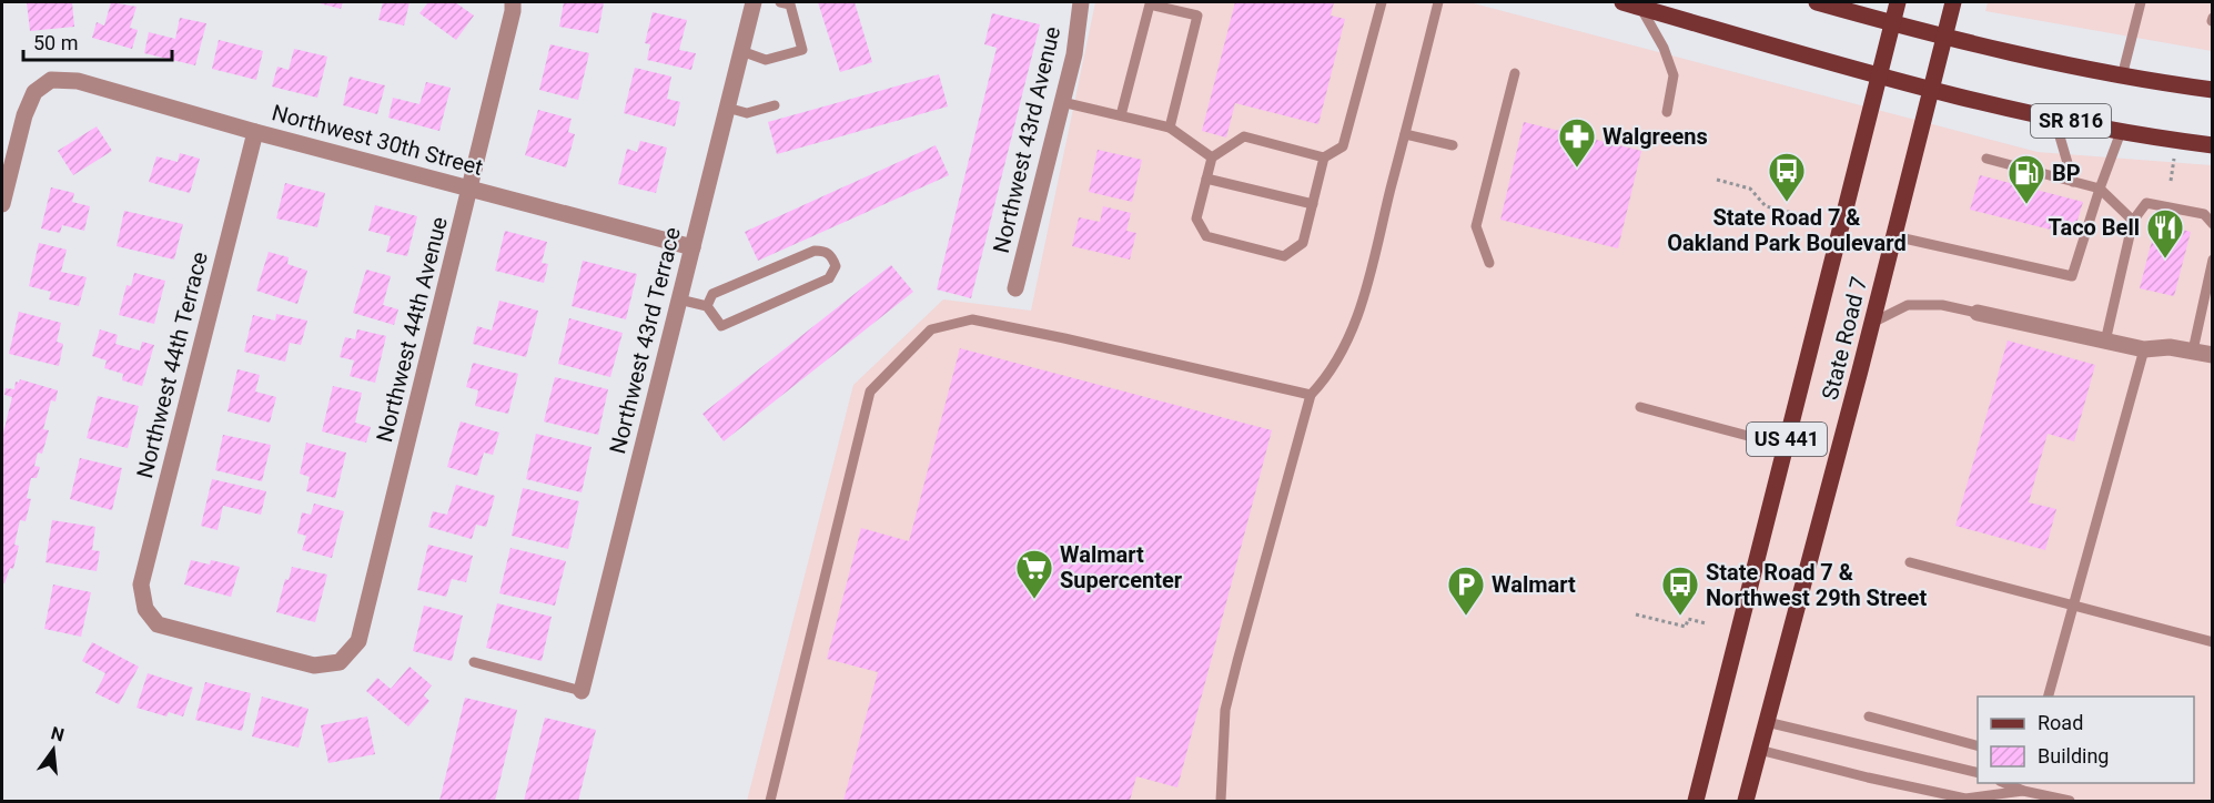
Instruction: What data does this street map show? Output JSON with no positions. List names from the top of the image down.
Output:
{
  "streets": {
    "main road": ["SR 816", "State Road 7", "US 441"],
    "street": [
      "Northwest 30th Street",
      "Northwest 43rd Avenue",
      "Northwest 44th Avenue",
      "Northwest 43rd Terrace",
      "Northwest 44th Terrace"
    ]
  },
  "crossings": [
    ["SR 816", "State Road 7"],
    ["Northwest 30th Street", "Northwest 44th Avenue"],
    ["Northwest 30th Street", "Northwest 43rd Terrace"],
    ["Northwest 30th Street", "Northwest 44th Terrace"],
    ["Northwest 44th Avenue", "Northwest 44th Terrace"]
  ],
  "places": {
    "pharmacy": ["Walgreens"],
    "bus stop": ["State Road 7 & Oakland Park Boulevard", "State Road 7 & Northwest 29th Street"],
    "fuel station": ["BP"],
    "restaurant": ["Taco Bell"],
    "supermarket": ["Walmart Supercenter"],
    "parking": ["Walmart"]
  },
  "legend": ["Road", "Building"],
  "scale_bar": "50 m",
  "north": "top"
}
